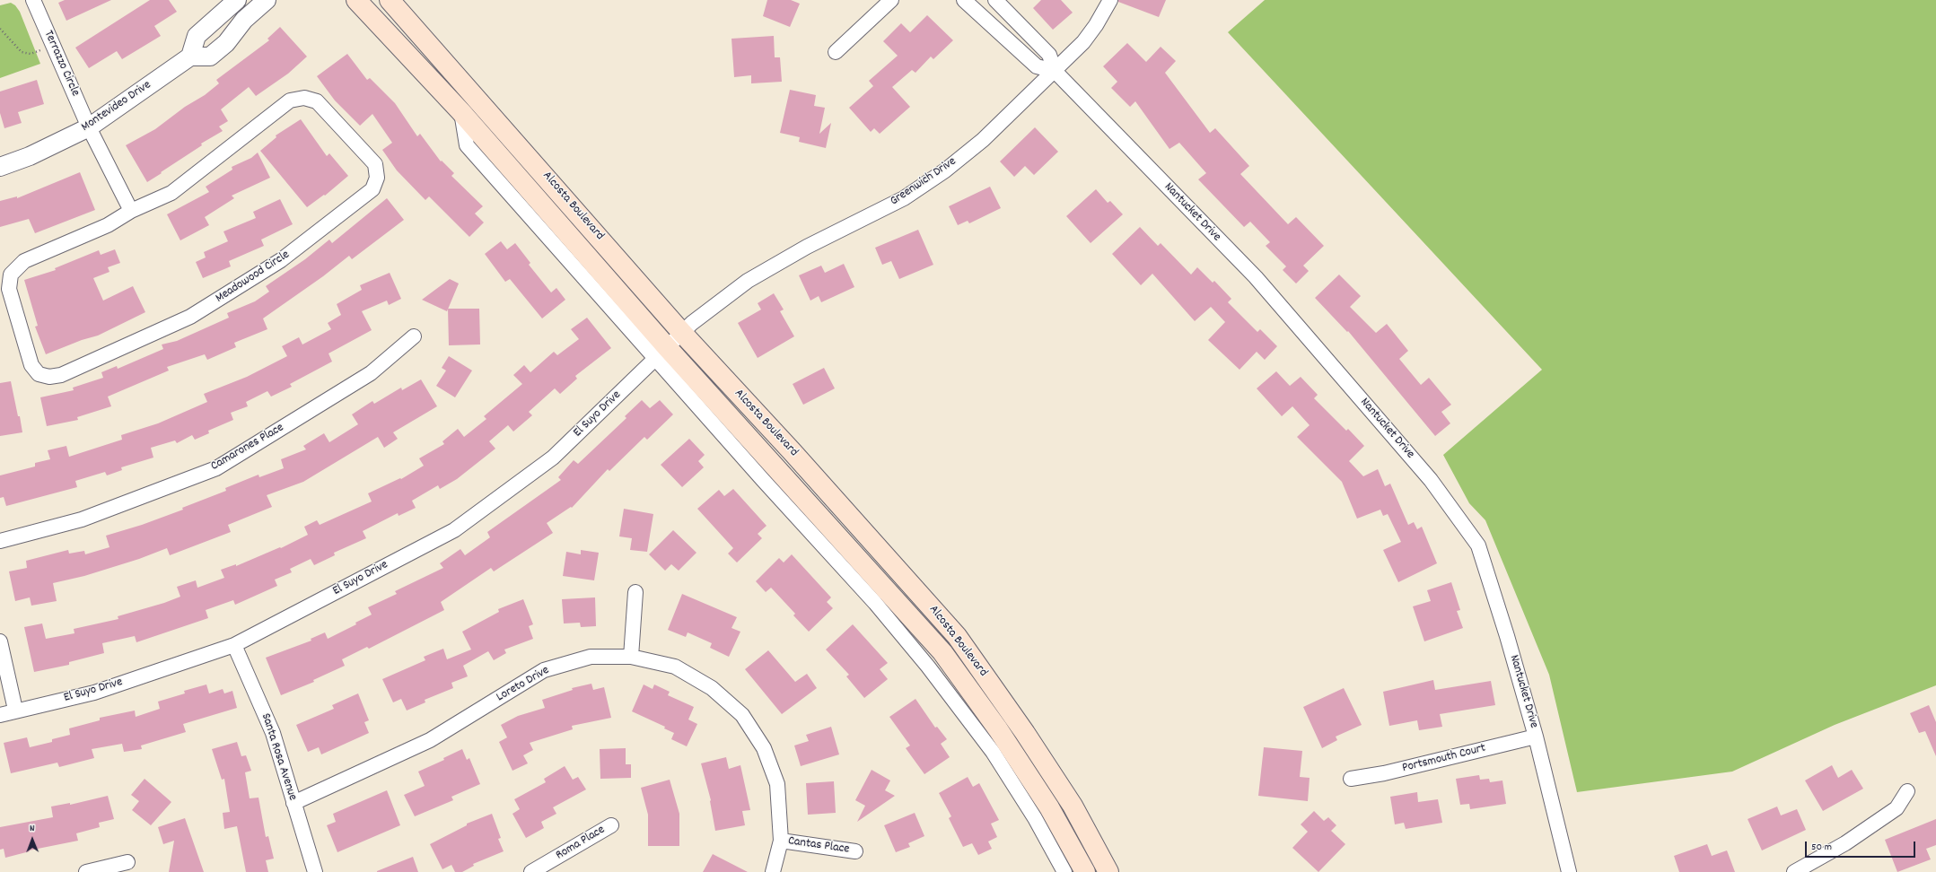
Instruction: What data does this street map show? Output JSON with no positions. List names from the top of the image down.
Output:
{
  "streets": {
    "main road": ["Alcosta Boulevard"],
    "street": [
      "Terrazzo Circle",
      "Montevideo Drive",
      "Greenwich Drive",
      "Nantucket Drive",
      "Meadowood Circle",
      "El Suyo Drive",
      "Camarones Place",
      "Loreto Drive",
      "Santa Rosa Avenue",
      "Portsmouth Court",
      "Roma Place",
      "Cantas Place"
    ]
  },
  "crossings": [
    ["Terrazzo Circle", "Montevideo Drive"],
    ["Greenwich Drive", "Alcosta Boulevard"],
    ["Greenwich Drive", "Nantucket Drive"],
    ["Greenwich Drive", "El Suyo Drive"],
    ["Alcosta Boulevard", "El Suyo Drive"],
    ["Nantucket Drive", "Portsmouth Court"],
    ["El Suyo Drive", "Santa Rosa Avenue"],
    ["Loreto Drive", "Santa Rosa Avenue"],
    ["Loreto Drive", "Cantas Place"]
  ],
  "scale_bar": "50 m",
  "north": "top"
}
